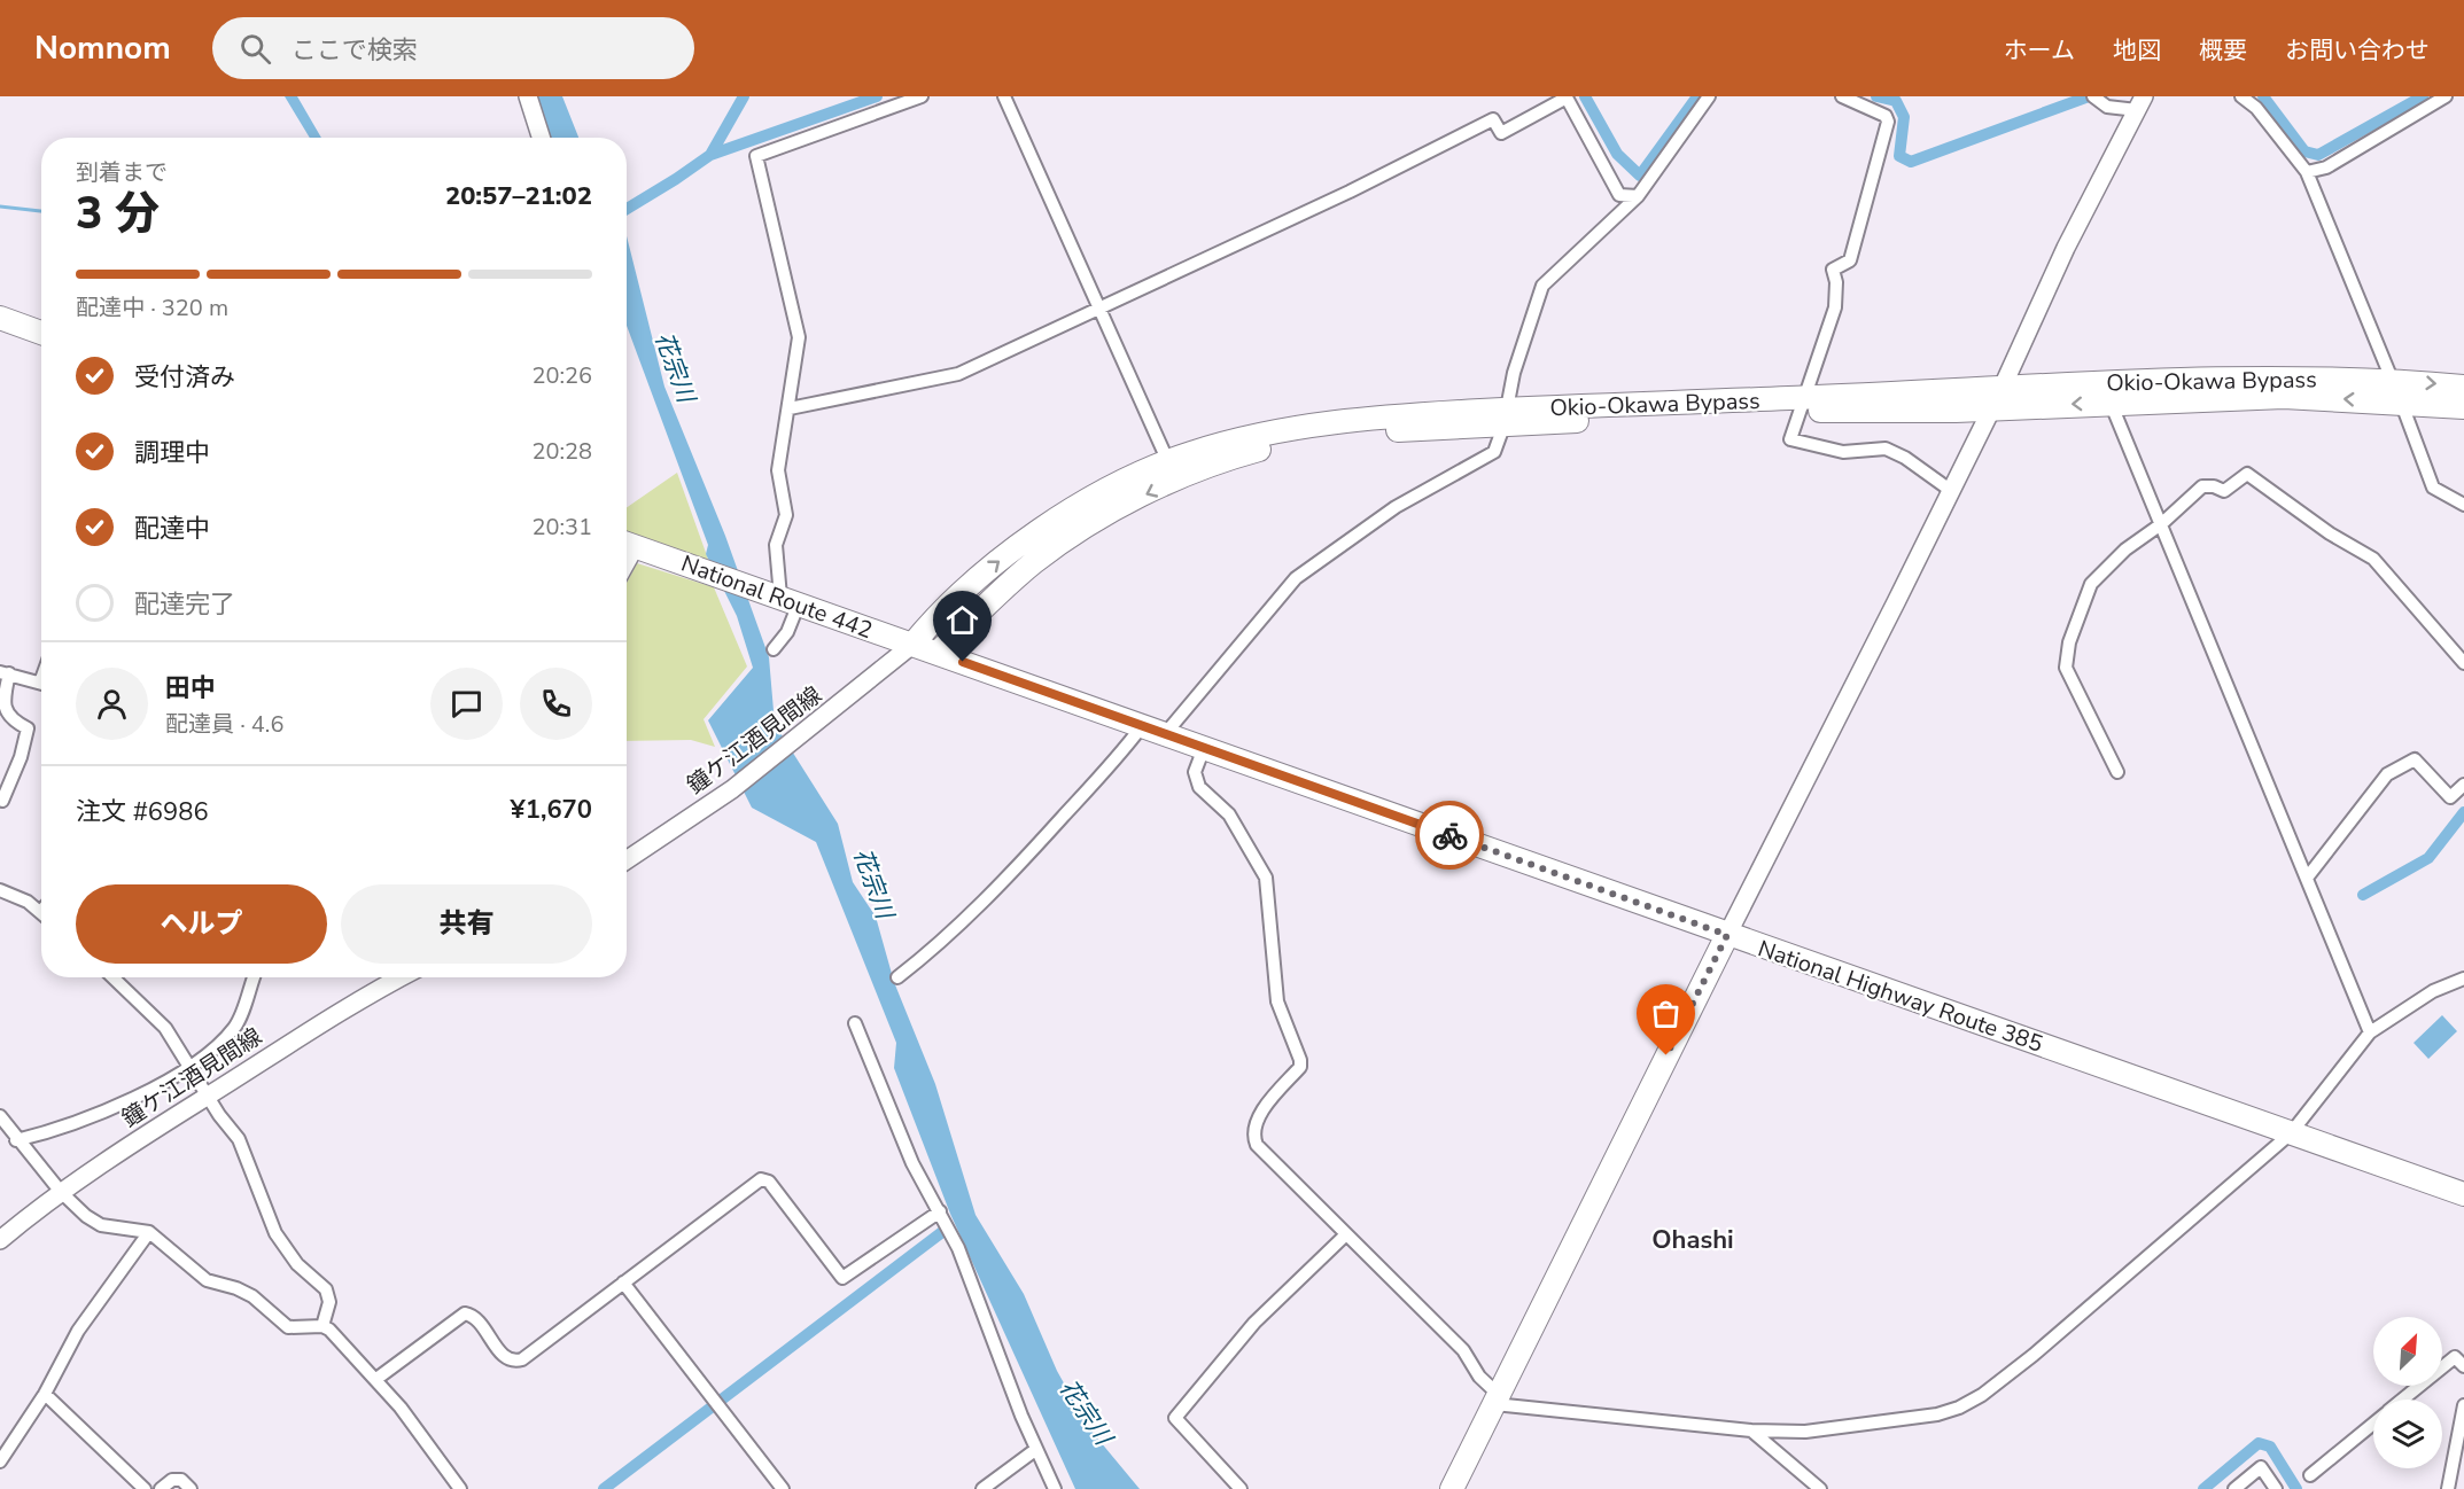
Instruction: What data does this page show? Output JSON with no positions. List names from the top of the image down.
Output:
{
  "streets": {
    "highway": ["Okio-Okawa Bypass", "National Route 442", "National Highway Route 385"],
    "main road": ["鐘ケ江酒見間線"]
  },
  "crossings": [
    ["Okio-Okawa Bypass", "National Route 442"],
    ["Okio-Okawa Bypass", "鐘ケ江酒見間線"],
    ["National Route 442", "鐘ケ江酒見間線"],
    ["National Route 442", "National Highway Route 385"]
  ],
  "districts": ["Ohashi"],
  "water": ["花宗川"],
  "north": "top right",
  "page": {
    "header": "Nomnom",
    "search": "ここで検索",
    "nav": [
      "ホーム",
      "地図",
      "概要",
      "お問い合わせ"
    ],
    "heading": ["3 分", "到着まで", "20:57–21:02"],
    "panel": [
      "田中",
      "配達員 · 4.6",
      "注文 #6986",
      "¥1,670"
    ],
    "bar": "配達中 · 320 m",
    "list": [
      ["受付済み", "20:26"],
      ["調理中", "20:28"],
      ["配達中", "20:31"],
      "配達完了"
    ],
    "buttons": ["ヘルプ", "共有"]
  }
}
